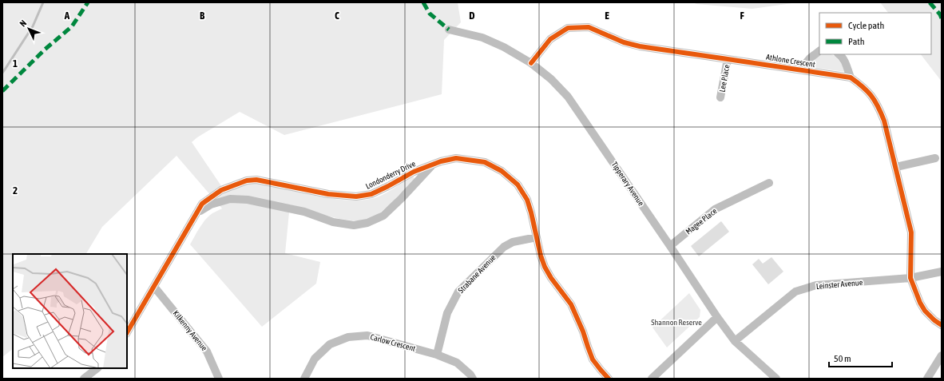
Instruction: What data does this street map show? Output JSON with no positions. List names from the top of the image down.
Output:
{
  "streets": {
    "street": [
      "Athlone Crescent",
      "Lee Place",
      "Londonderry Drive",
      "Tipperary Avenue",
      "Magee Place",
      "Strabane Avenue",
      "Leinster Avenue",
      "Kilkenny Avenue",
      "Carlow Crescent"
    ]
  },
  "crossings": [
    ["Athlone Crescent", "Lee Place"],
    ["Athlone Crescent", "Tipperary Avenue"],
    ["Athlone Crescent", "Leinster Avenue"],
    ["Londonderry Drive", "Strabane Avenue"],
    ["Londonderry Drive", "Kilkenny Avenue"],
    ["Tipperary Avenue", "Magee Place"],
    ["Tipperary Avenue", "Leinster Avenue"],
    ["Strabane Avenue", "Carlow Crescent"]
  ],
  "parks": ["Shannon Reserve"],
  "legend": ["Cycle path", "Path"],
  "scale_bar": "50 m",
  "north": "top left",
  "grid": {
    "columns": [
      "A",
      "B",
      "C",
      "D",
      "E",
      "F"
    ],
    "rows": ["1", "2"]
  }
}
